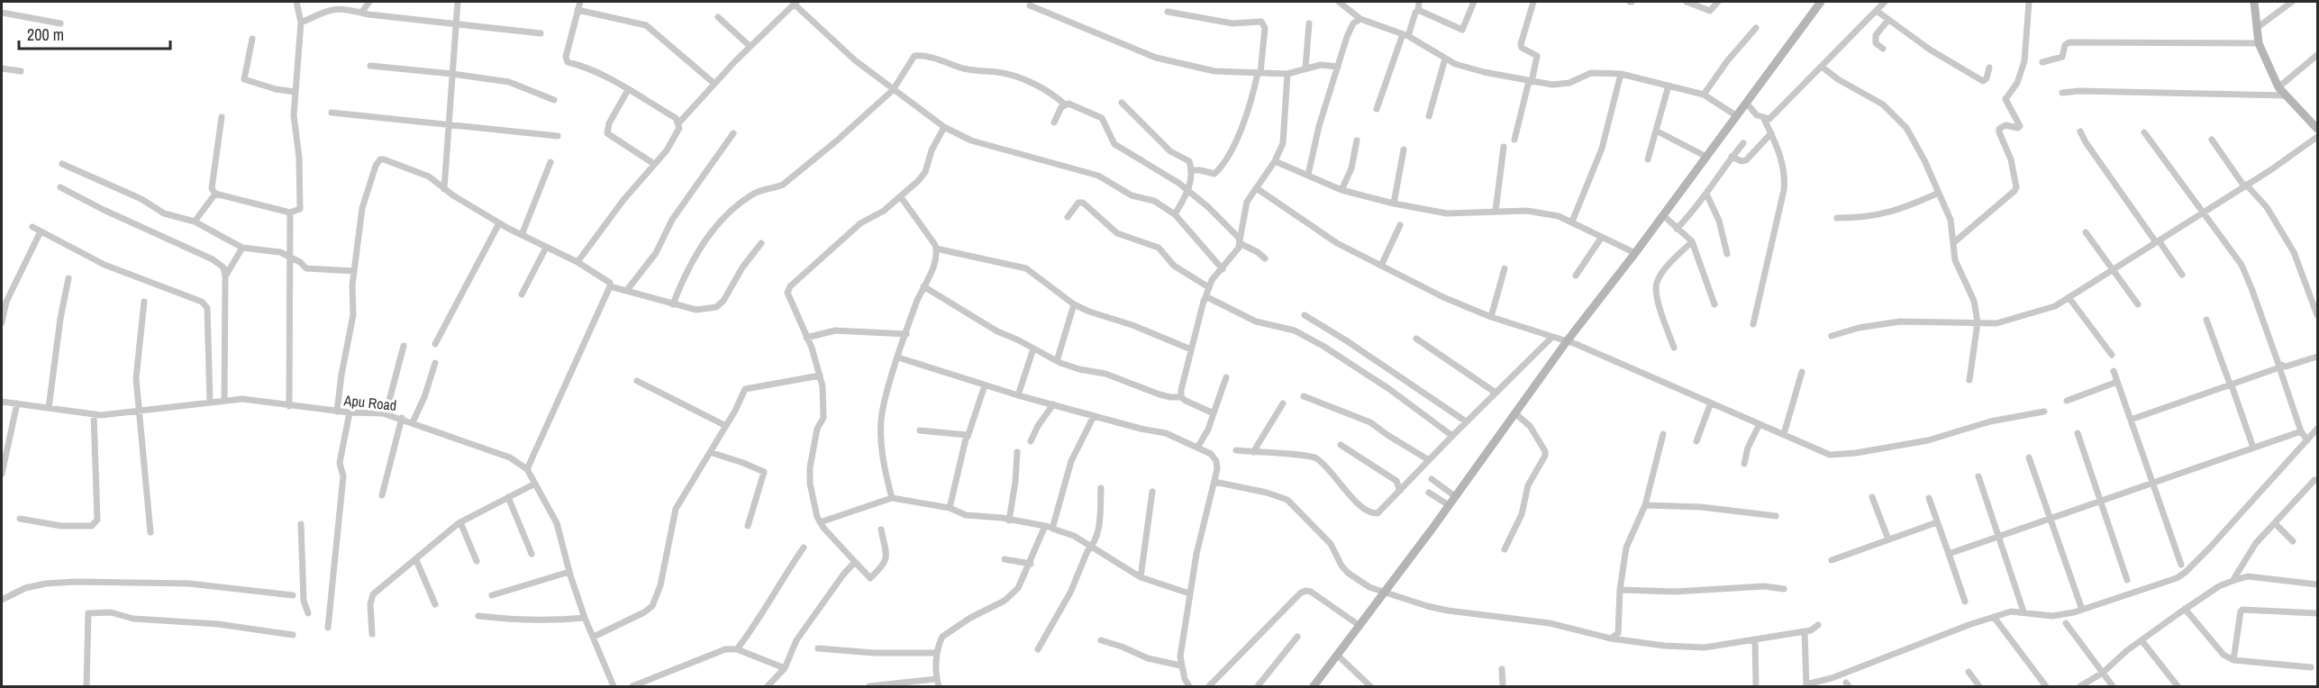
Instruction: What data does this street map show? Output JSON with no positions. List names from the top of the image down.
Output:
{
  "streets": {
    "street": ["Apu Road"]
  },
  "scale_bar": "200 m"
}
